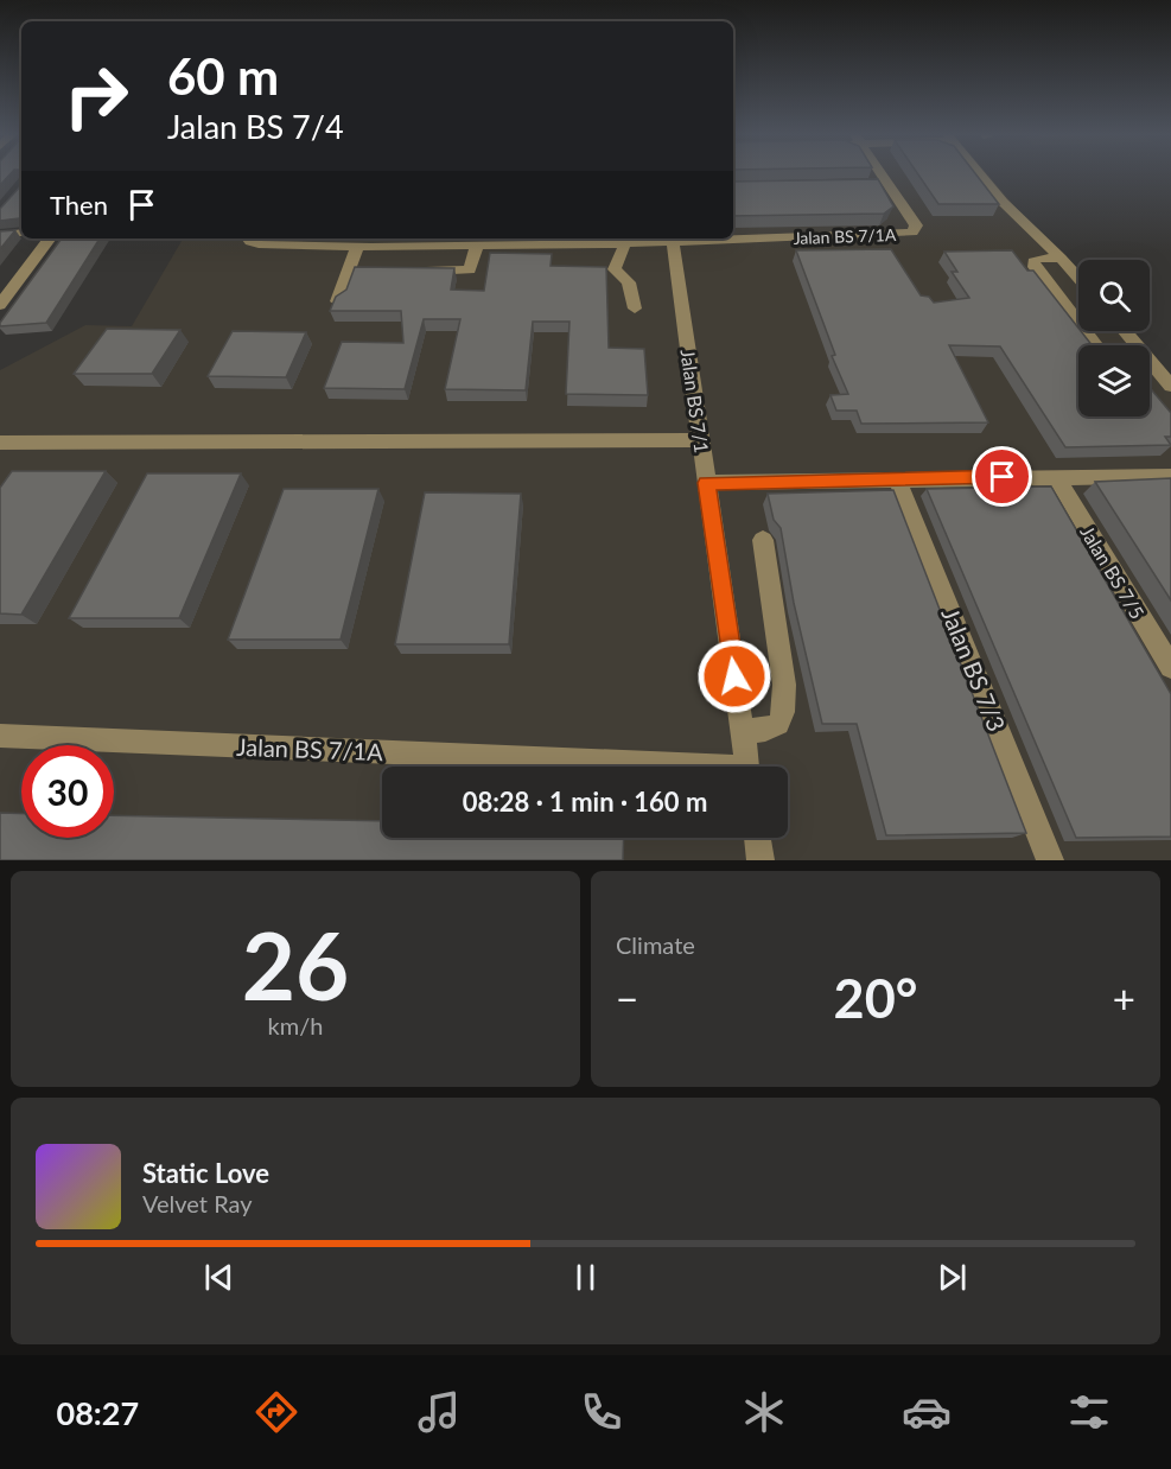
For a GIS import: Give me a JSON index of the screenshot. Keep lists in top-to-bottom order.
{
  "streets": {
    "street": [
      "Jalan BS 7/1A",
      "Jalan BS 7/1",
      "Jalan BS 7/5",
      "Jalan BS 7/3"
    ]
  },
  "page": {
    "turn": ["60 m", "Jalan BS 7/4"],
    "then": "Then",
    "limit": "30",
    "trip": "08:28 · 1 min · 160 m",
    "tile": [
      ["26", "km/h"],
      "Climate"
    ],
    "heat": ["−", "20°", "+"],
    "song": ["Static Love", "Velvet Ray"],
    "tabs": "08:27"
  }
}
